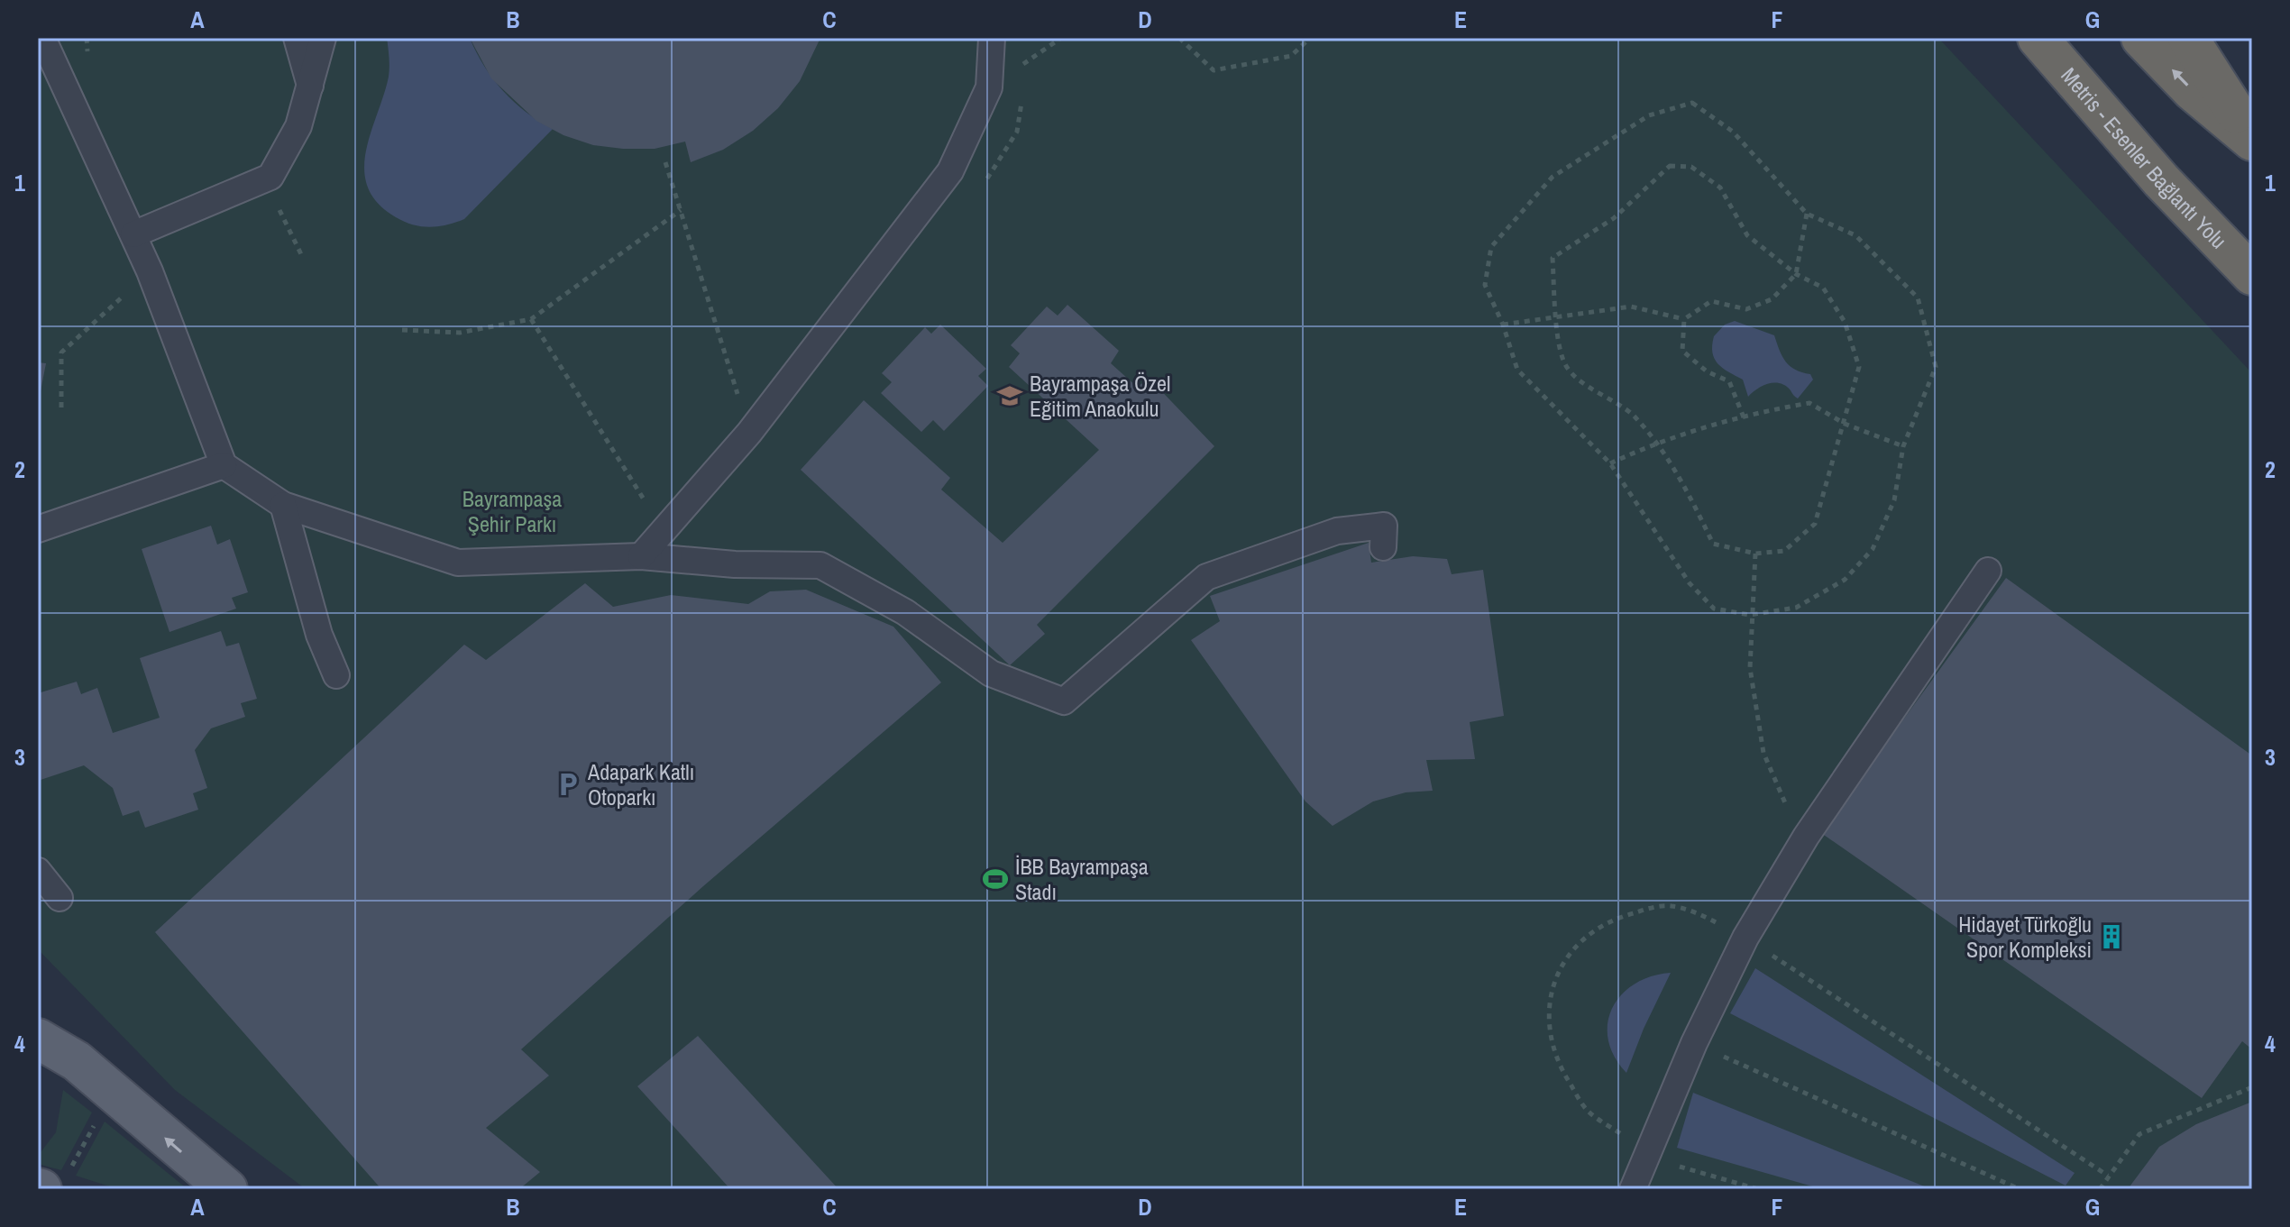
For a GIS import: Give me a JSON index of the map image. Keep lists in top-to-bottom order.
{
  "streets": {
    "highway": ["Metris - Esenler Bağlantı Yolu"]
  },
  "parks": ["Bayrampaşa Şehir Parkı"],
  "places": {
    "school or university": ["Bayrampaşa Özel Eğitim Anaokulu"],
    "parking": ["Adapark Katlı Otoparkı"],
    "sports": ["İBB Bayrampaşa Stadı"],
    "building": ["Hidayet Türkoğlu Spor Kompleksi"]
  },
  "grid": {
    "columns": [
      "A",
      "B",
      "C",
      "D",
      "E",
      "F",
      "G"
    ],
    "rows": [
      "1",
      "2",
      "3",
      "4"
    ]
  }
}
